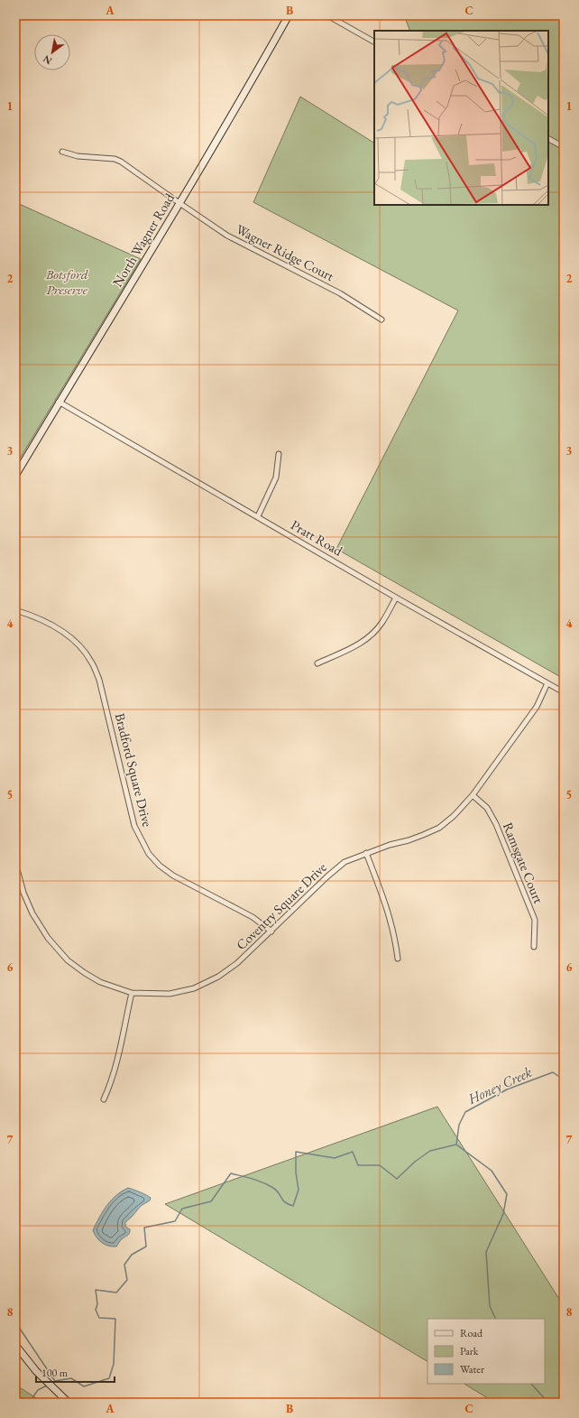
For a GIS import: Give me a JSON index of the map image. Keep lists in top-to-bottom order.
{
  "streets": {
    "main road": ["North Wagner Road"],
    "street": [
      "Wagner Ridge Court",
      "Pratt Road",
      "Bradford Square Drive",
      "Ramsgate Court",
      "Coventry Square Drive"
    ]
  },
  "crossings": [
    ["North Wagner Road", "Wagner Ridge Court"],
    ["North Wagner Road", "Pratt Road"],
    ["Pratt Road", "Coventry Square Drive"],
    ["Bradford Square Drive", "Coventry Square Drive"],
    ["Ramsgate Court", "Coventry Square Drive"]
  ],
  "water": ["Honey Creek"],
  "parks": ["Botsford Preserve"],
  "legend": ["Road", "Park", "Water"],
  "scale_bar": "100 m",
  "north": "bottom left",
  "grid": {
    "columns": ["A", "B", "C"],
    "rows": [
      "1",
      "2",
      "3",
      "4",
      "5",
      "6",
      "7",
      "8"
    ]
  }
}
